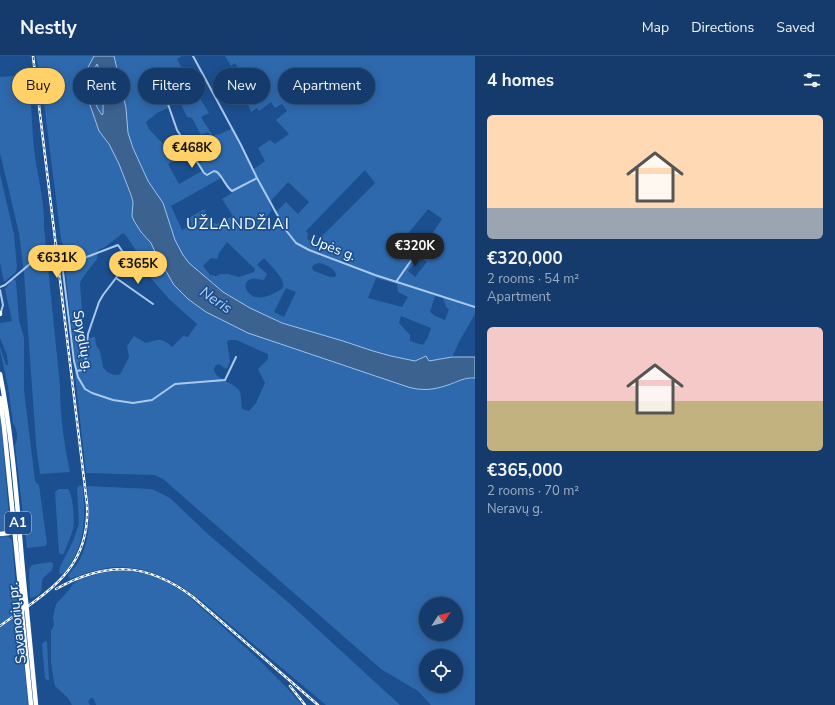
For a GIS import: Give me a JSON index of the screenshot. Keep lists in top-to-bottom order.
{
  "streets": {
    "highway": ["A1", "Savanorių pr."],
    "street": ["Upės g.", "Spyglių g."]
  },
  "districts": ["UŽLANDŽIAI"],
  "water": ["Neris"],
  "north": "top right",
  "page": {
    "header": "Nestly",
    "nav": ["Map", "Directions", "Saved"],
    "heading": "4 homes",
    "chip": [
      "Buy",
      "Rent",
      "Filters",
      "New",
      "Apartment"
    ],
    "list": [
      {
        "name": "€320,000",
        "note": "2 rooms · 54 m² · Apartment"
      },
      {
        "name": "€365,000",
        "note": "2 rooms · 70 m² · Neravų g."
      }
    ],
    "price": [
      "€468K",
      "€320K",
      "€631K",
      "€365K"
    ]
  }
}
